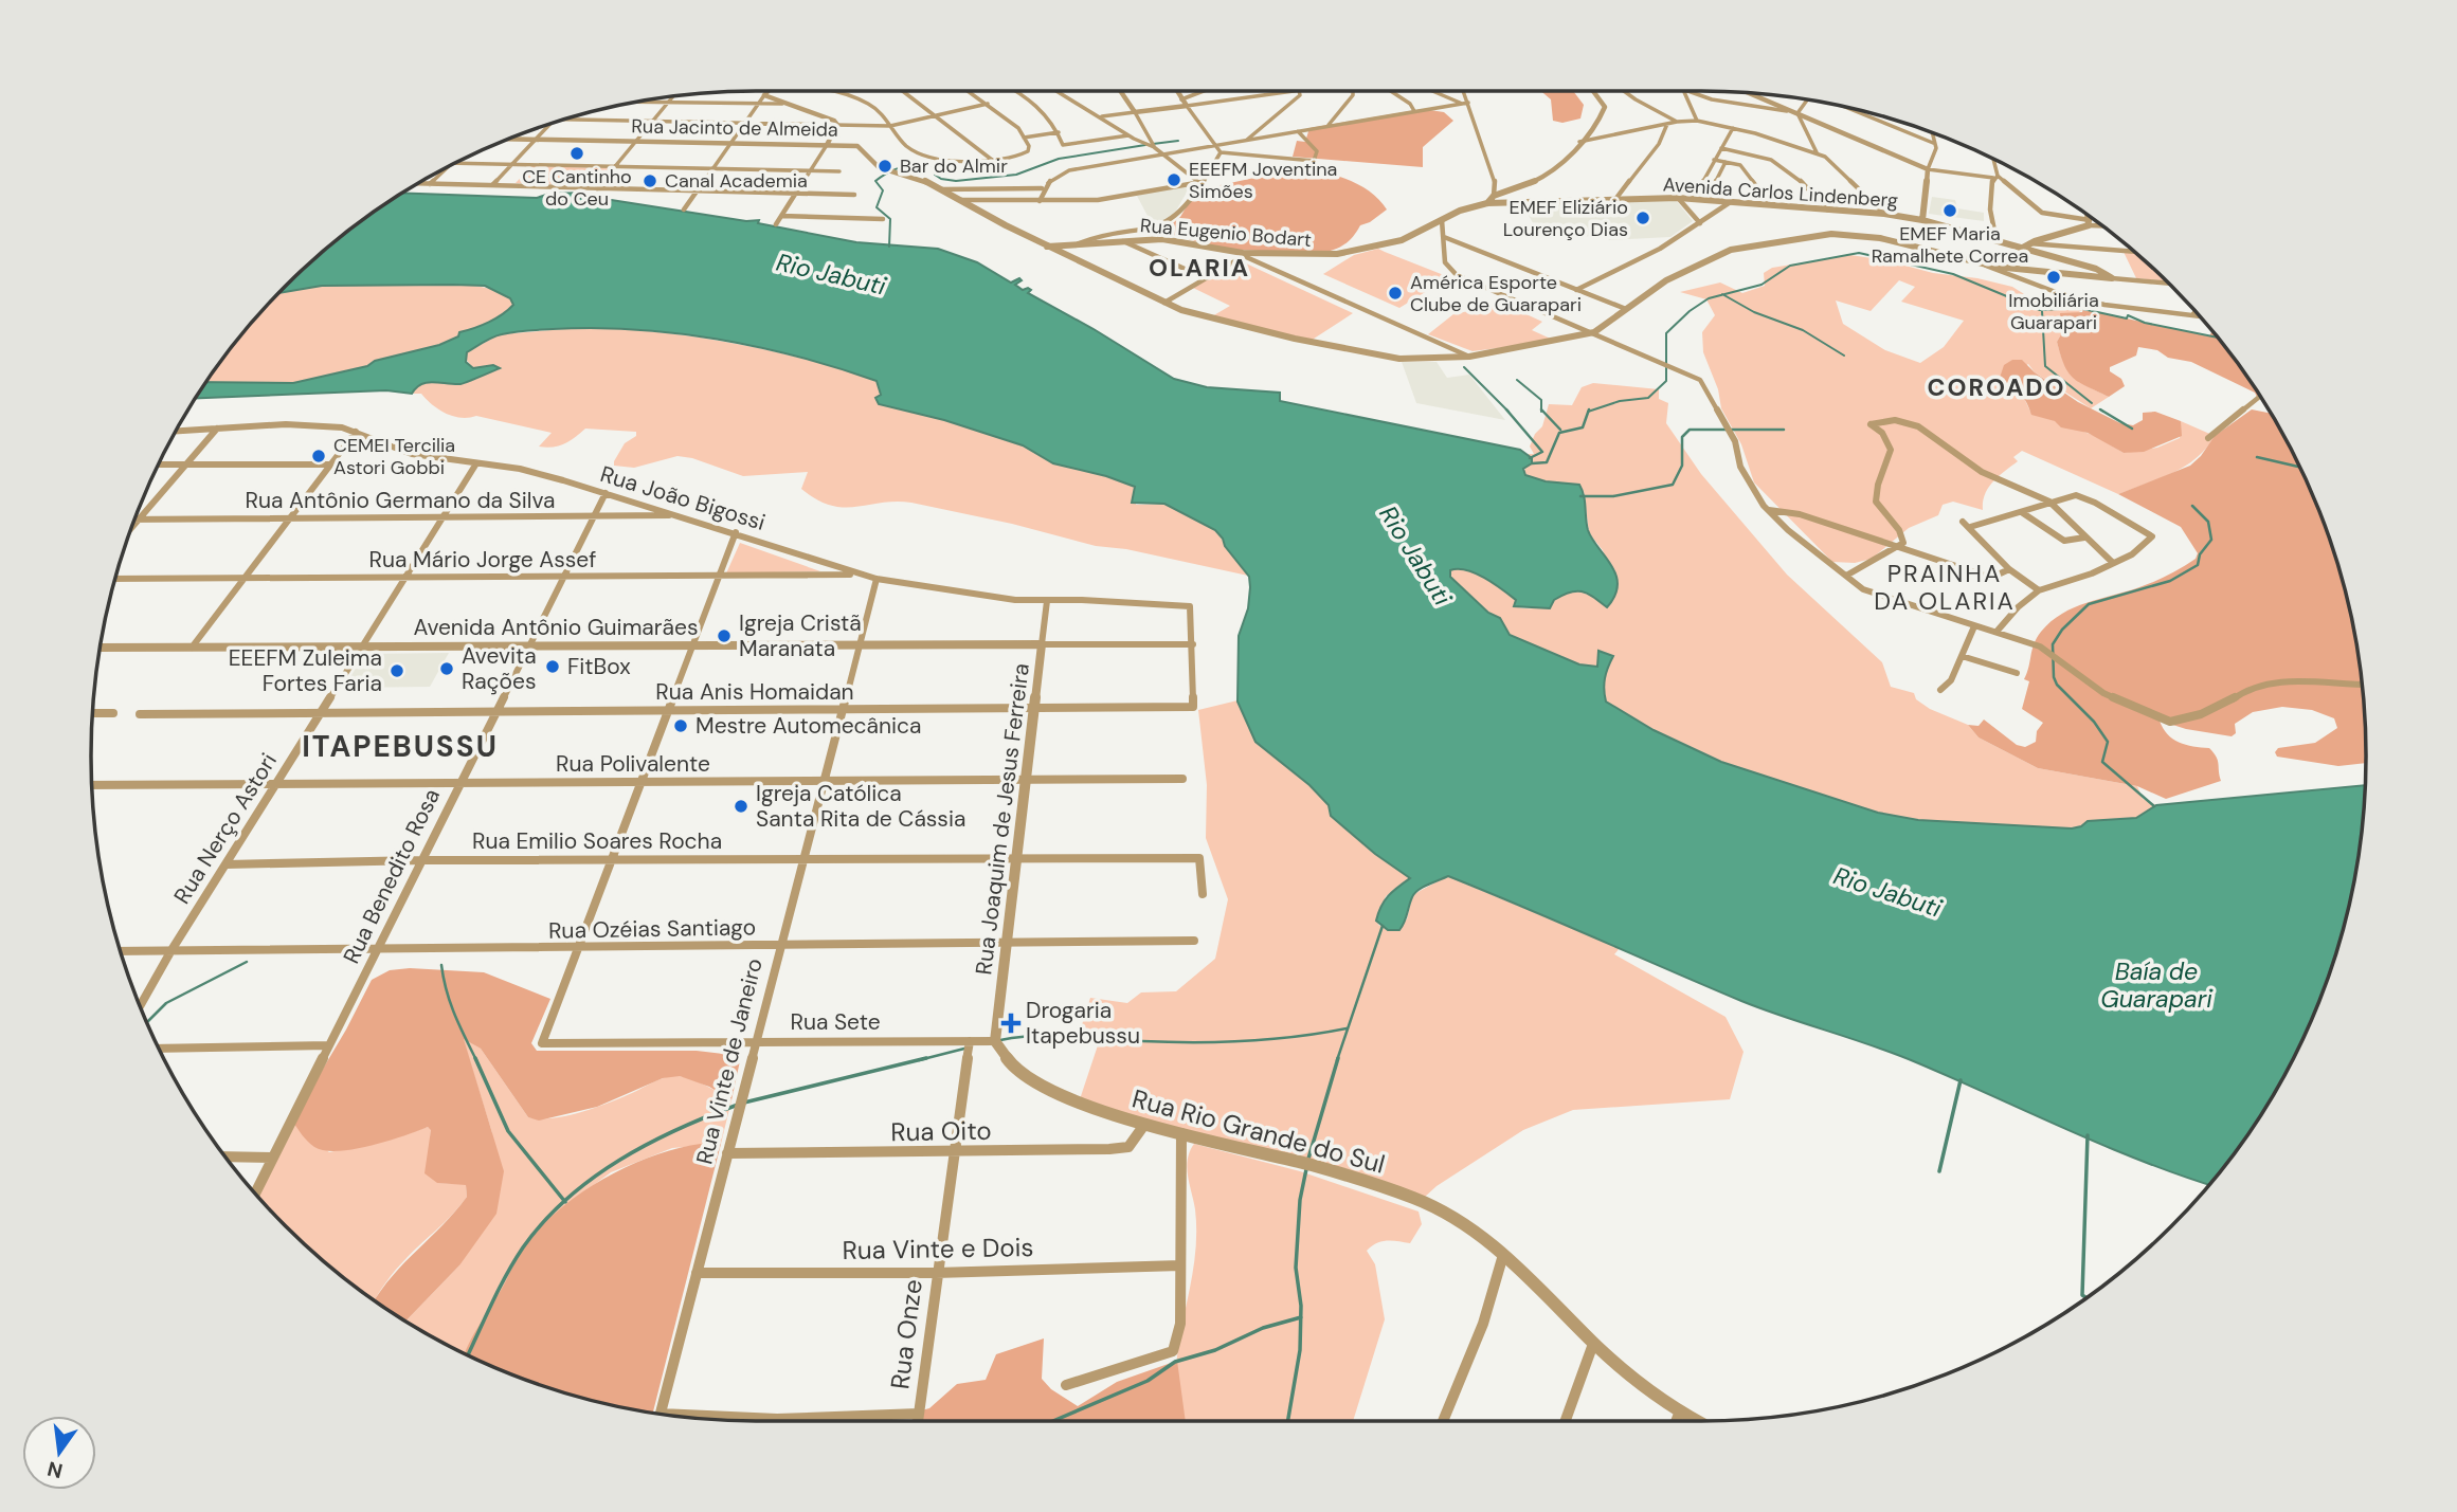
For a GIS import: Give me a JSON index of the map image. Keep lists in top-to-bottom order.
{
  "streets": {
    "street": [
      "Rua Jacinto de Almeida",
      "Avenida Carlos Lindenberg",
      "Rua Eugenio Bodart",
      "Rua João Bigossi",
      "Rua Antônio Germano da Silva",
      "Rua Mário Jorge Assef",
      "Avenida Antônio Guimarães",
      "Rua Anis Homaidan",
      "Rua Polivalente",
      "Rua Joaquim de Jesus Ferreira",
      "Rua Nerço Astori",
      "Rua Emilio Soares Rocha",
      "Rua Benedito Rosa",
      "Rua Ozéias Santiago",
      "Rua Sete",
      "Rua Vinte de Janeiro",
      "Rua Oito",
      "Rua Rio Grande do Sul",
      "Rua Vinte e Dois",
      "Rua Onze"
    ]
  },
  "crossings": [
    ["Rua Jacinto de Almeida", "Rua Eugenio Bodart"],
    ["Avenida Carlos Lindenberg", "Rua Eugenio Bodart"],
    ["Rua João Bigossi", "Rua Antônio Germano da Silva"],
    ["Rua João Bigossi", "Rua Mário Jorge Assef"],
    ["Rua João Bigossi", "Avenida Antônio Guimarães"],
    ["Rua João Bigossi", "Rua Anis Homaidan"],
    ["Rua João Bigossi", "Rua Joaquim de Jesus Ferreira"],
    ["Rua João Bigossi", "Rua Nerço Astori"],
    ["Rua João Bigossi", "Rua Benedito Rosa"],
    ["Rua João Bigossi", "Rua Vinte de Janeiro"],
    ["Rua Antônio Germano da Silva", "Rua Nerço Astori"],
    ["Rua Antônio Germano da Silva", "Rua Benedito Rosa"],
    ["Rua Mário Jorge Assef", "Rua Nerço Astori"],
    ["Rua Mário Jorge Assef", "Rua Benedito Rosa"],
    ["Avenida Antônio Guimarães", "Rua Anis Homaidan"],
    ["Avenida Antônio Guimarães", "Rua Joaquim de Jesus Ferreira"],
    ["Avenida Antônio Guimarães", "Rua Nerço Astori"],
    ["Avenida Antônio Guimarães", "Rua Benedito Rosa"],
    ["Avenida Antônio Guimarães", "Rua Vinte de Janeiro"],
    ["Rua Anis Homaidan", "Rua Joaquim de Jesus Ferreira"],
    ["Rua Anis Homaidan", "Rua Nerço Astori"],
    ["Rua Anis Homaidan", "Rua Benedito Rosa"],
    ["Rua Anis Homaidan", "Rua Vinte de Janeiro"],
    ["Rua Polivalente", "Rua Joaquim de Jesus Ferreira"],
    ["Rua Polivalente", "Rua Nerço Astori"],
    ["Rua Polivalente", "Rua Benedito Rosa"],
    ["Rua Polivalente", "Rua Vinte de Janeiro"],
    ["Rua Joaquim de Jesus Ferreira", "Rua Emilio Soares Rocha"],
    ["Rua Joaquim de Jesus Ferreira", "Rua Ozéias Santiago"],
    ["Rua Joaquim de Jesus Ferreira", "Rua Sete"],
    ["Rua Joaquim de Jesus Ferreira", "Rua Rio Grande do Sul"],
    ["Rua Nerço Astori", "Rua Emilio Soares Rocha"],
    ["Rua Nerço Astori", "Rua Ozéias Santiago"],
    ["Rua Emilio Soares Rocha", "Rua Benedito Rosa"],
    ["Rua Emilio Soares Rocha", "Rua Vinte de Janeiro"],
    ["Rua Benedito Rosa", "Rua Ozéias Santiago"],
    ["Rua Ozéias Santiago", "Rua Sete"],
    ["Rua Ozéias Santiago", "Rua Vinte de Janeiro"],
    ["Rua Sete", "Rua Vinte de Janeiro"],
    ["Rua Sete", "Rua Rio Grande do Sul"],
    ["Rua Sete", "Rua Onze"],
    ["Rua Vinte de Janeiro", "Rua Oito"],
    ["Rua Vinte de Janeiro", "Rua Vinte e Dois"],
    ["Rua Oito", "Rua Rio Grande do Sul"],
    ["Rua Oito", "Rua Onze"],
    ["Rua Vinte e Dois", "Rua Onze"]
  ],
  "districts": [
    "OLARIA",
    "COROADO",
    "PRAINHA DA OLARIA",
    "ITAPEBUSSU"
  ],
  "water": ["Rio Jabuti", "Baía de Guarapari"],
  "places": {
    "other": [
      "CE Cantinho do Ceu",
      "Bar do Almir",
      "EEEFM Joventina Simões",
      "Canal Academia",
      "EMEF Maria Ramalhete Correa",
      "EMEF Eliziário Lourenço Dias",
      "Imobiliária Guarapari",
      "América Esporte Clube de Guarapari",
      "CEMEI Tercilia Astori Gobbi",
      "Igreja Cristã Maranata",
      "FitBox",
      "Avevita Rações",
      "EEEFM Zuleima Fortes Faria",
      "Mestre Automecânica",
      "Igreja Católica Santa Rita de Cássia"
    ],
    "health": ["Drogaria Itapebussu"]
  },
  "north": "bottom"
}
